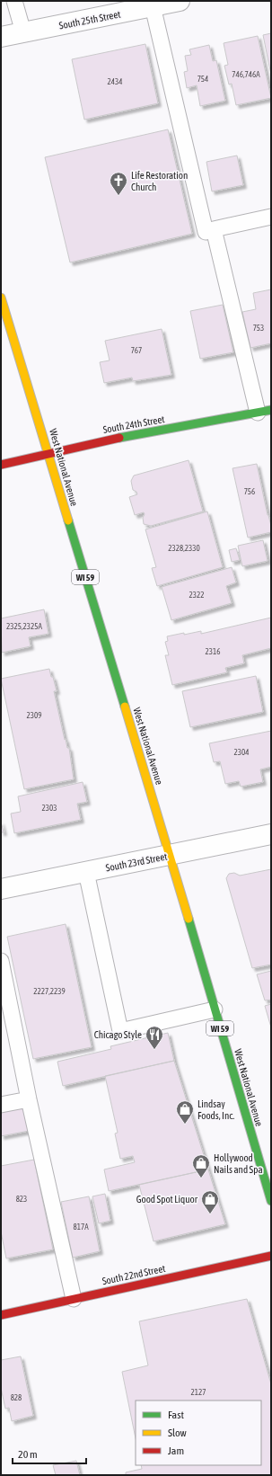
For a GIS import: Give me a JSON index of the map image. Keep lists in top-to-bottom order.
{
  "streets": {
    "main road": [
      "South 24th Street",
      "West National Avenue",
      "WI 59",
      "South 22nd Street"
    ],
    "street": ["South 25th Street", "South 23rd Street"]
  },
  "crossings": [
    ["South 24th Street", "West National Avenue"],
    ["West National Avenue", "South 23rd Street"]
  ],
  "places": {
    "church": ["Life Restoration Church"],
    "restaurant": ["Chicago Style"],
    "shop": ["Lindsay Foods, Inc.", "Hollywood Nails and Spa", "Good Spot Liquor"]
  },
  "house_numbers": [
    "746,746A",
    "754",
    "2434",
    "753",
    "767",
    "756",
    "2328,2330",
    "2322",
    "2325,2325A",
    "2316",
    "2309",
    "2304",
    "2303",
    "2227,2239",
    "823",
    "817A",
    "2127",
    "828"
  ],
  "legend": ["Fast", "Slow", "Jam"],
  "scale_bar": "20 m"
}
